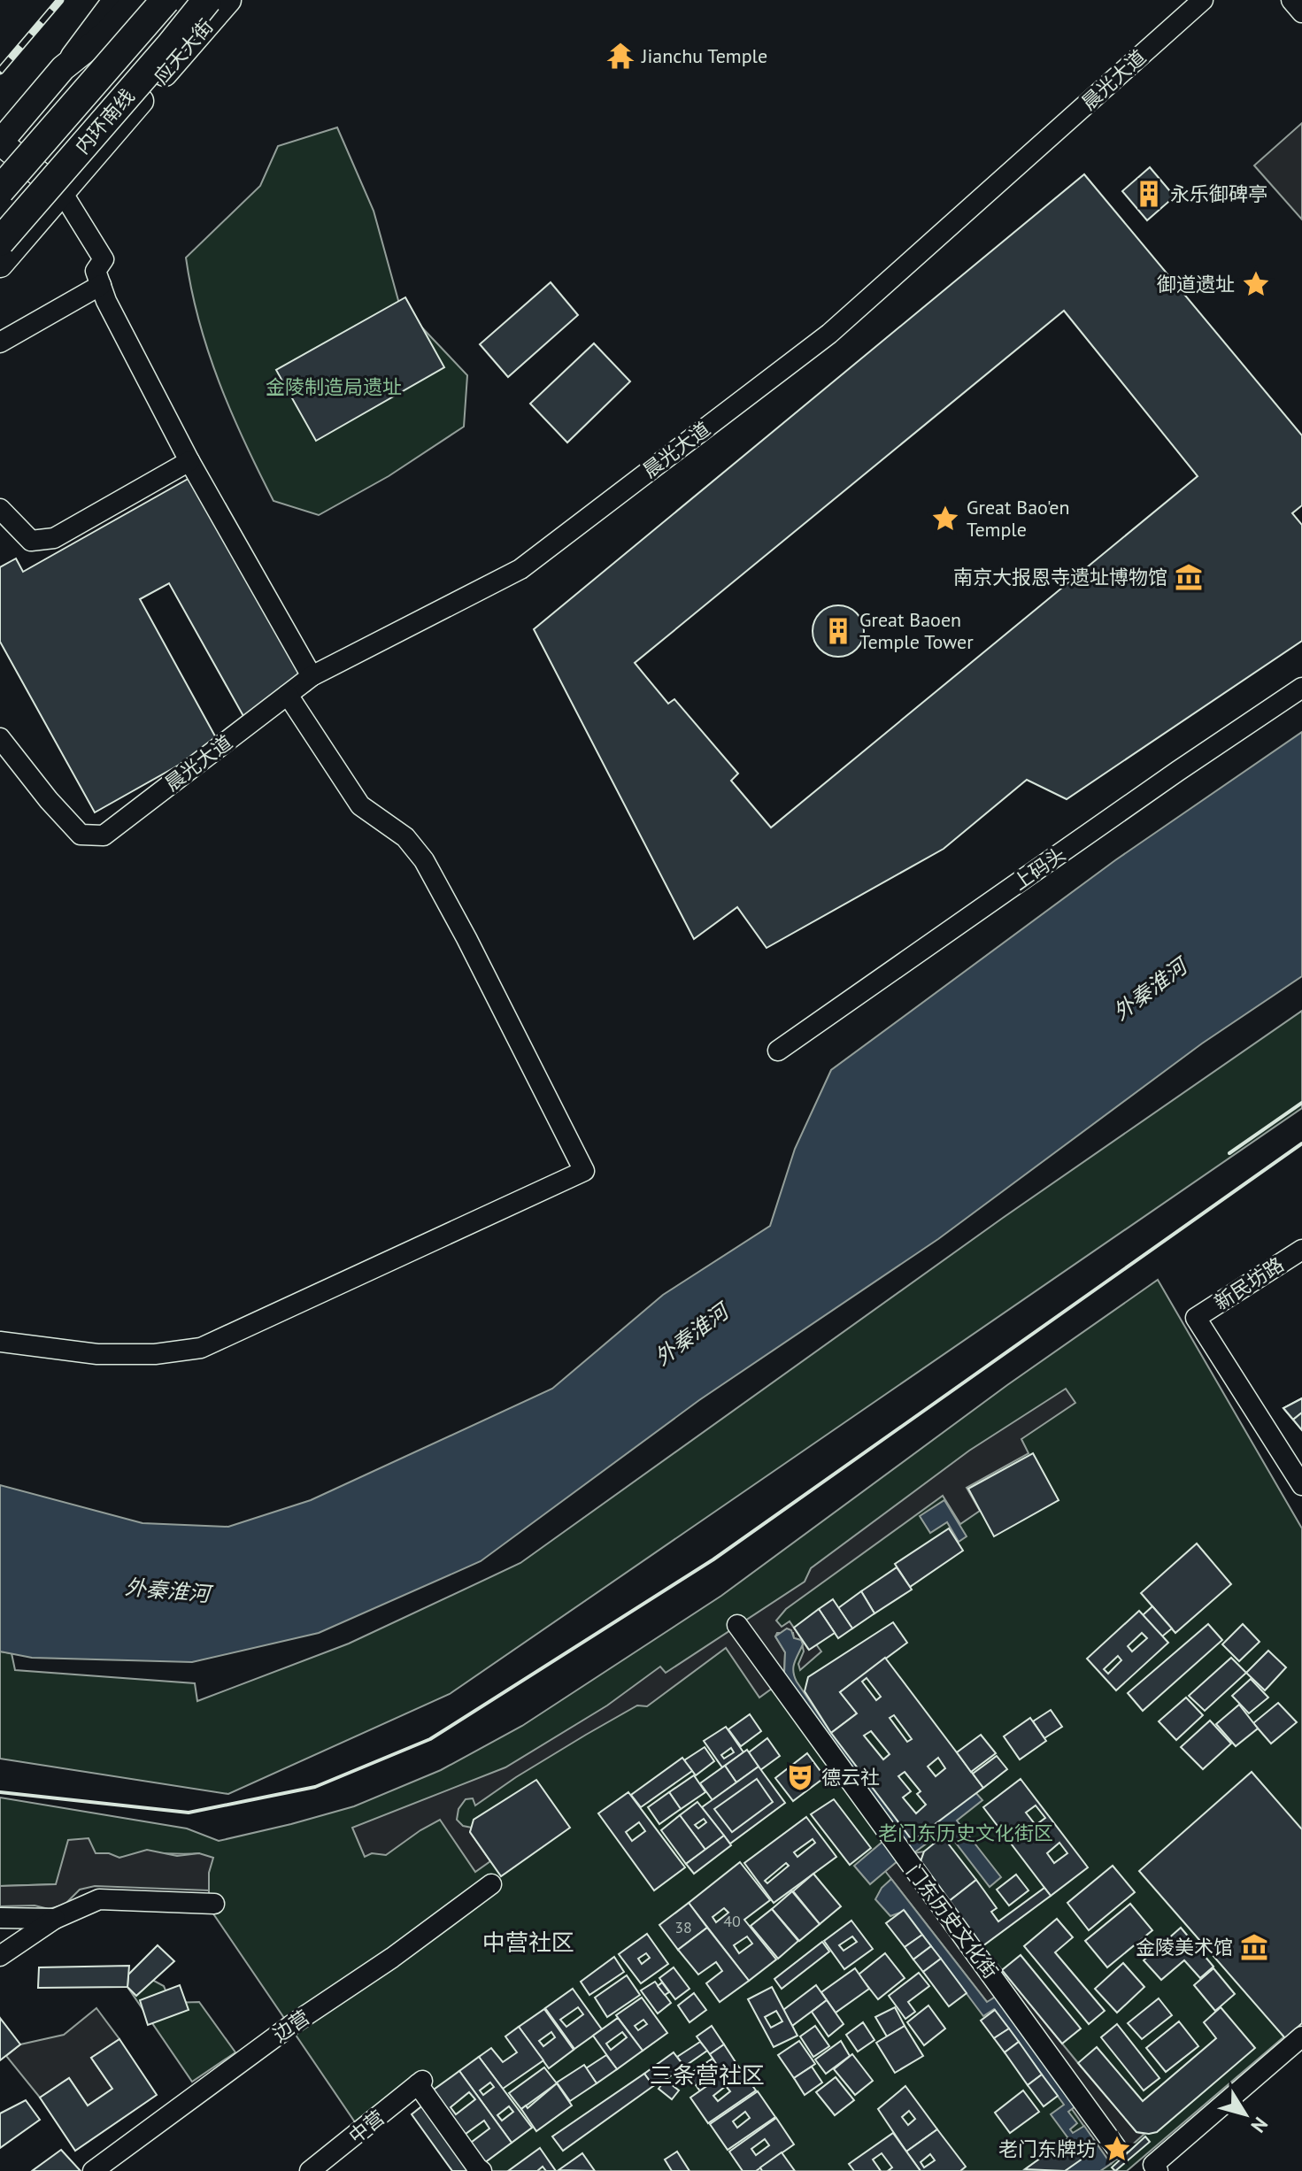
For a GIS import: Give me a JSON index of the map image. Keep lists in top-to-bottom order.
{
  "streets": {
    "highway": ["内环南线"],
    "main road": ["应天大街"],
    "street": [
      "晨光大道",
      "上码头",
      "新民坊路",
      "门东历史文化街",
      "边营",
      "中营"
    ]
  },
  "districts": ["中营社区", "三条营社区"],
  "water": ["外秦淮河"],
  "parks": ["金陵制造局遗址", "老门东历史文化街区"],
  "places": {
    "temple": ["Jianchu Temple"],
    "building": ["永乐御碑亭", "Great Baoen Temple Tower"],
    "place": ["御道遗址", "Great Bao'en Temple", "老门东牌坊"],
    "museum": ["南京大报恩寺遗址博物馆", "金陵美术馆"],
    "theatre": ["德云社"]
  },
  "house_numbers": ["40", "38"],
  "north": "bottom right"
}
